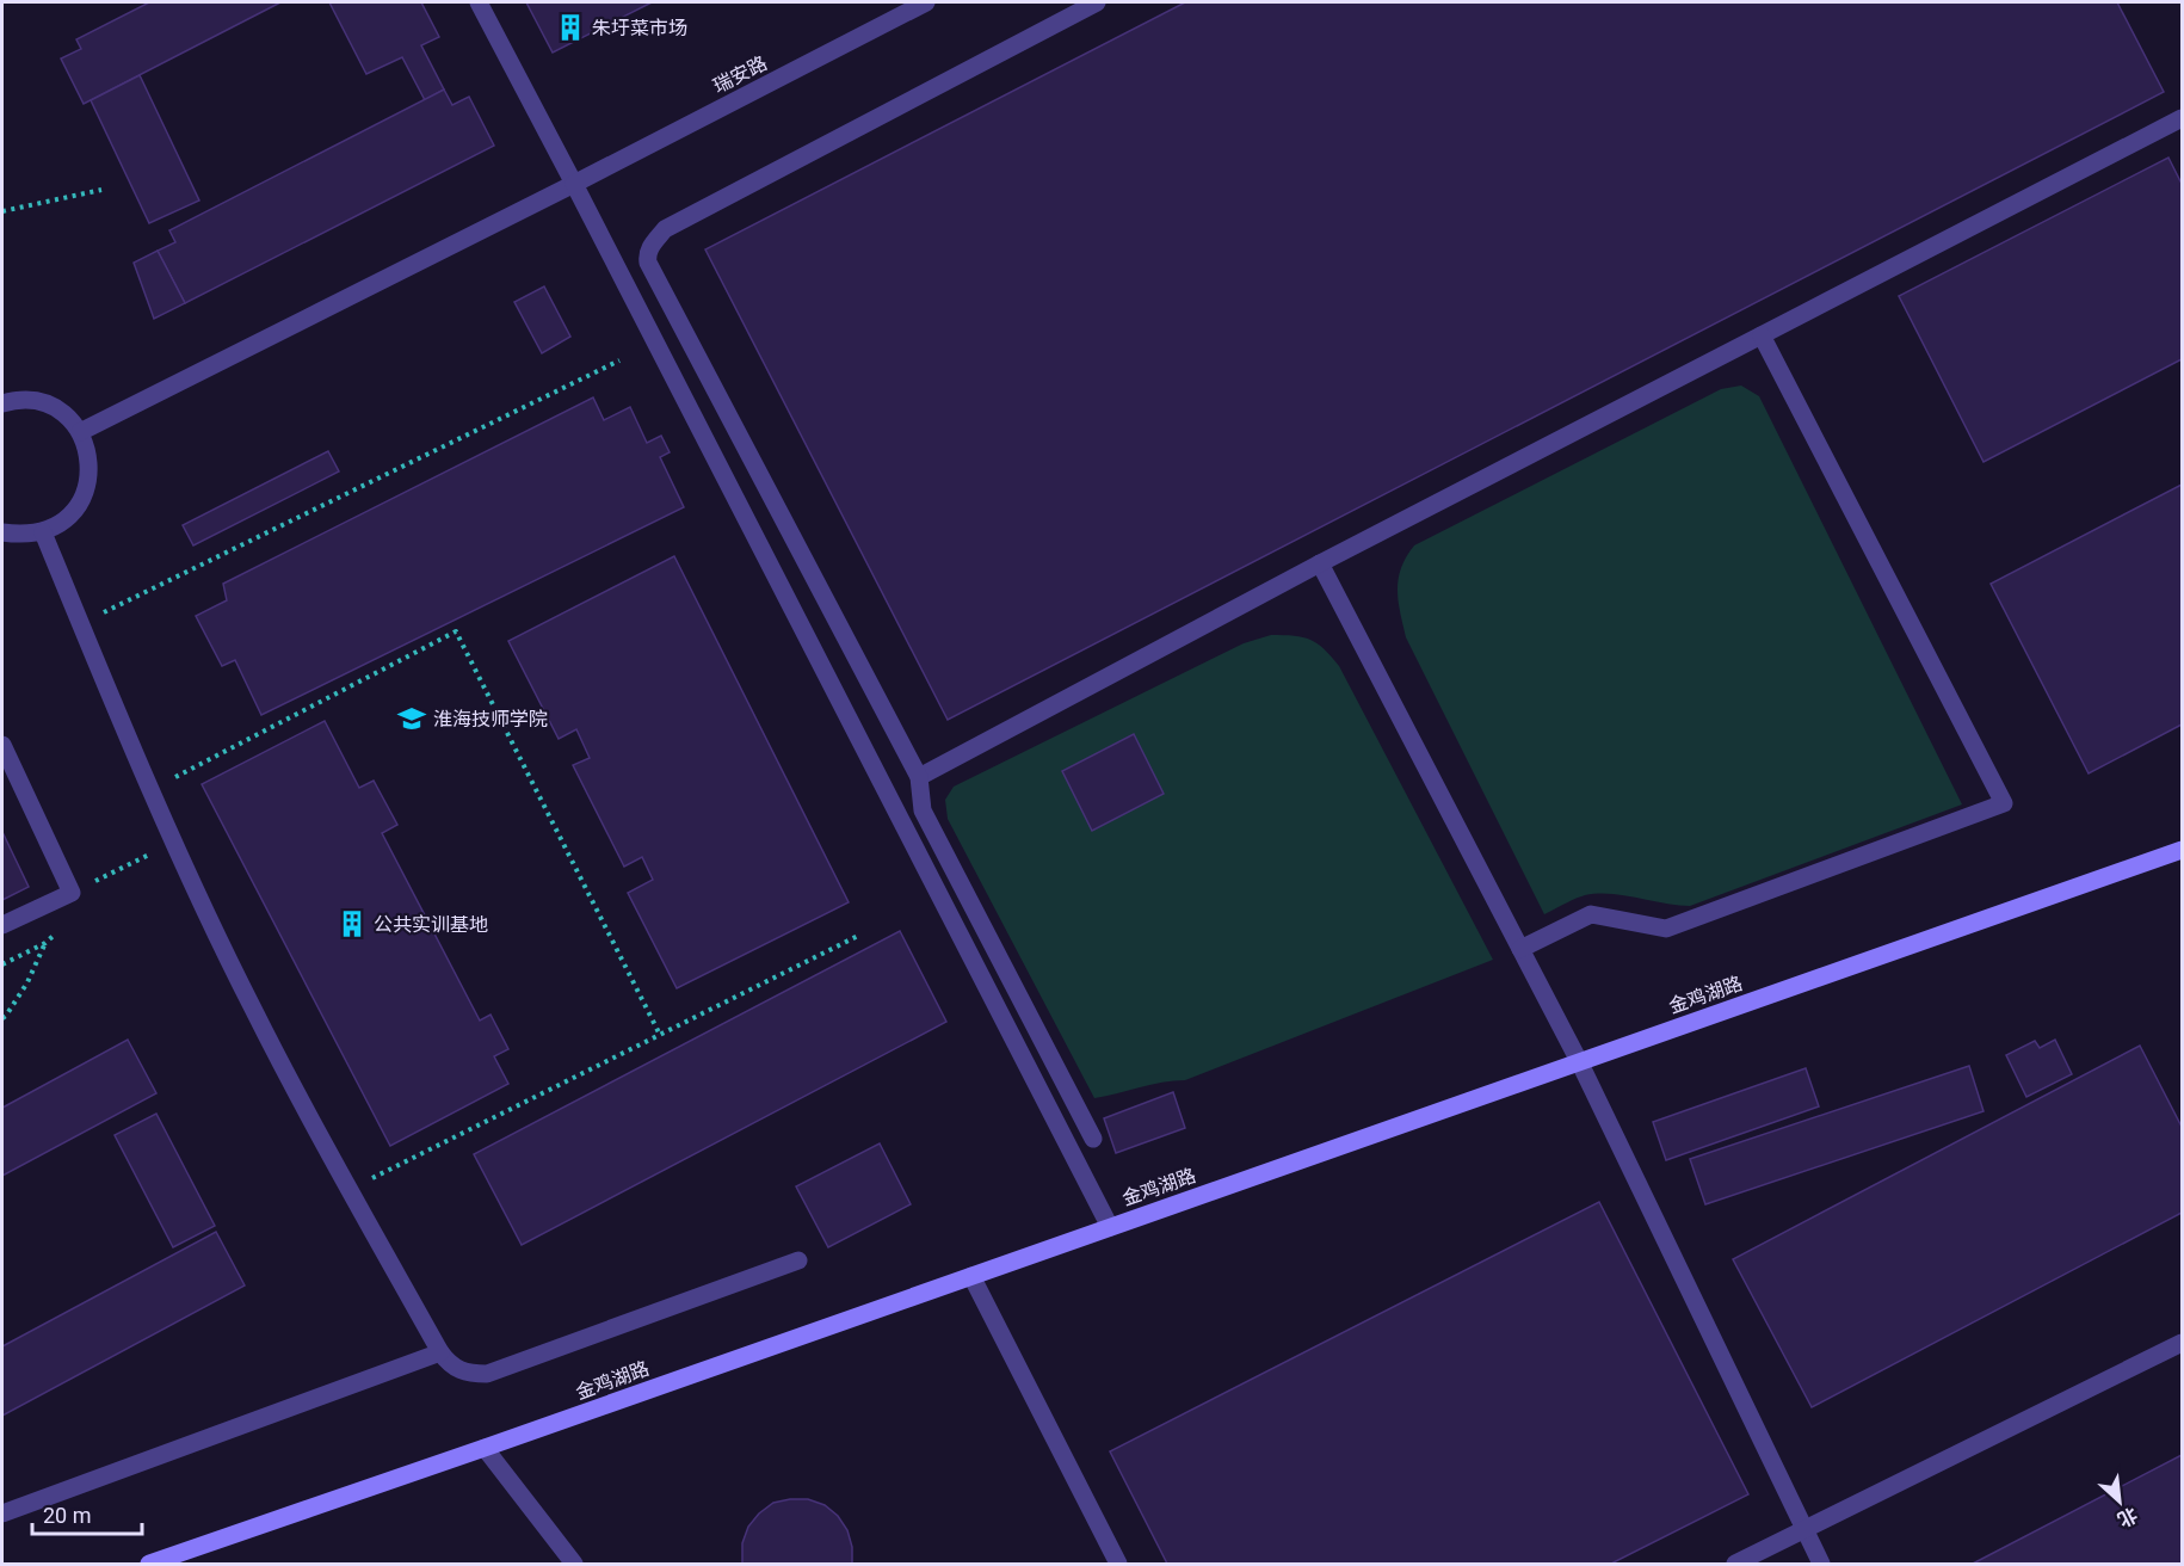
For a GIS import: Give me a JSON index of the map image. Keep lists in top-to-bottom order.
{
  "streets": {
    "street": ["瑞安路", "金鸡湖路"]
  },
  "places": {
    "building": ["朱圩菜市场", "公共实训基地"],
    "school or university": ["淮海技师学院"]
  },
  "scale_bar": "20 m",
  "north": "bottom right"
}
